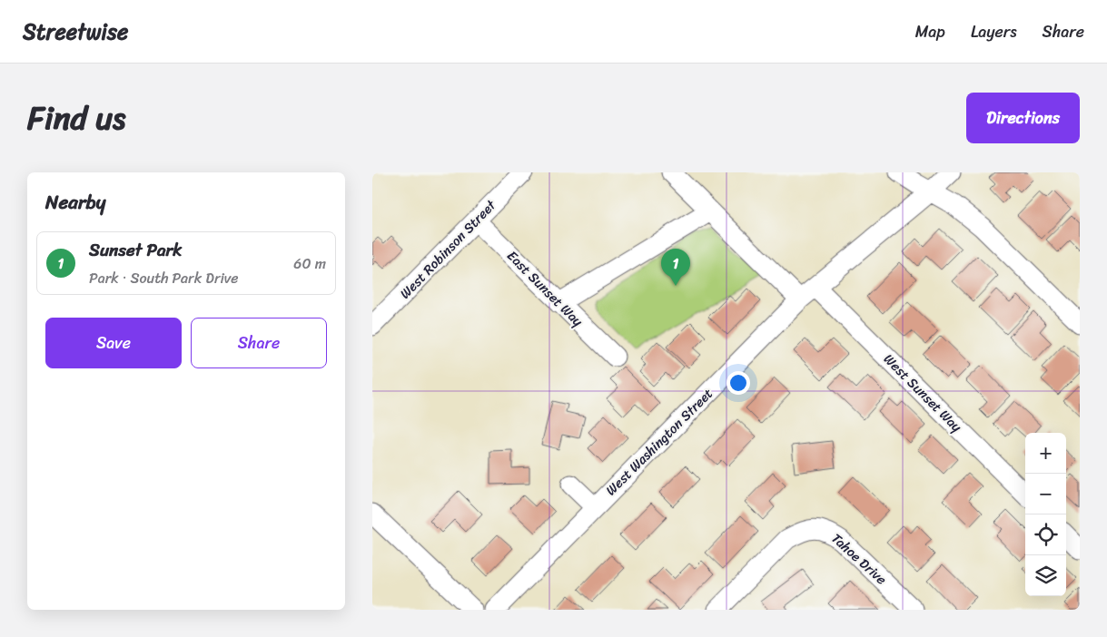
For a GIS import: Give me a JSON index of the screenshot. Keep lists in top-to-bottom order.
{
  "streets": {
    "street": [
      "West Robinson Street",
      "East Sunset Way",
      "West Sunset Way",
      "West Washington Street",
      "Tahoe Drive"
    ]
  },
  "crossings": [
    ["West Robinson Street", "East Sunset Way"],
    ["West Sunset Way", "West Washington Street"]
  ],
  "page": {
    "header": "Streetwise",
    "nav": ["Map", "Layers", "Share"],
    "title": "Find us",
    "buttons": [
      "Directions",
      ["Save", "Share"]
    ],
    "heading": "Nearby",
    "list": [
      {
        "mark": "1",
        "name": "Sunset Park",
        "note": "Park · South Park Drive",
        "value": "60 m"
      }
    ],
    "pins": "1",
    "map_buttons": ["+", "−"]
  }
}
